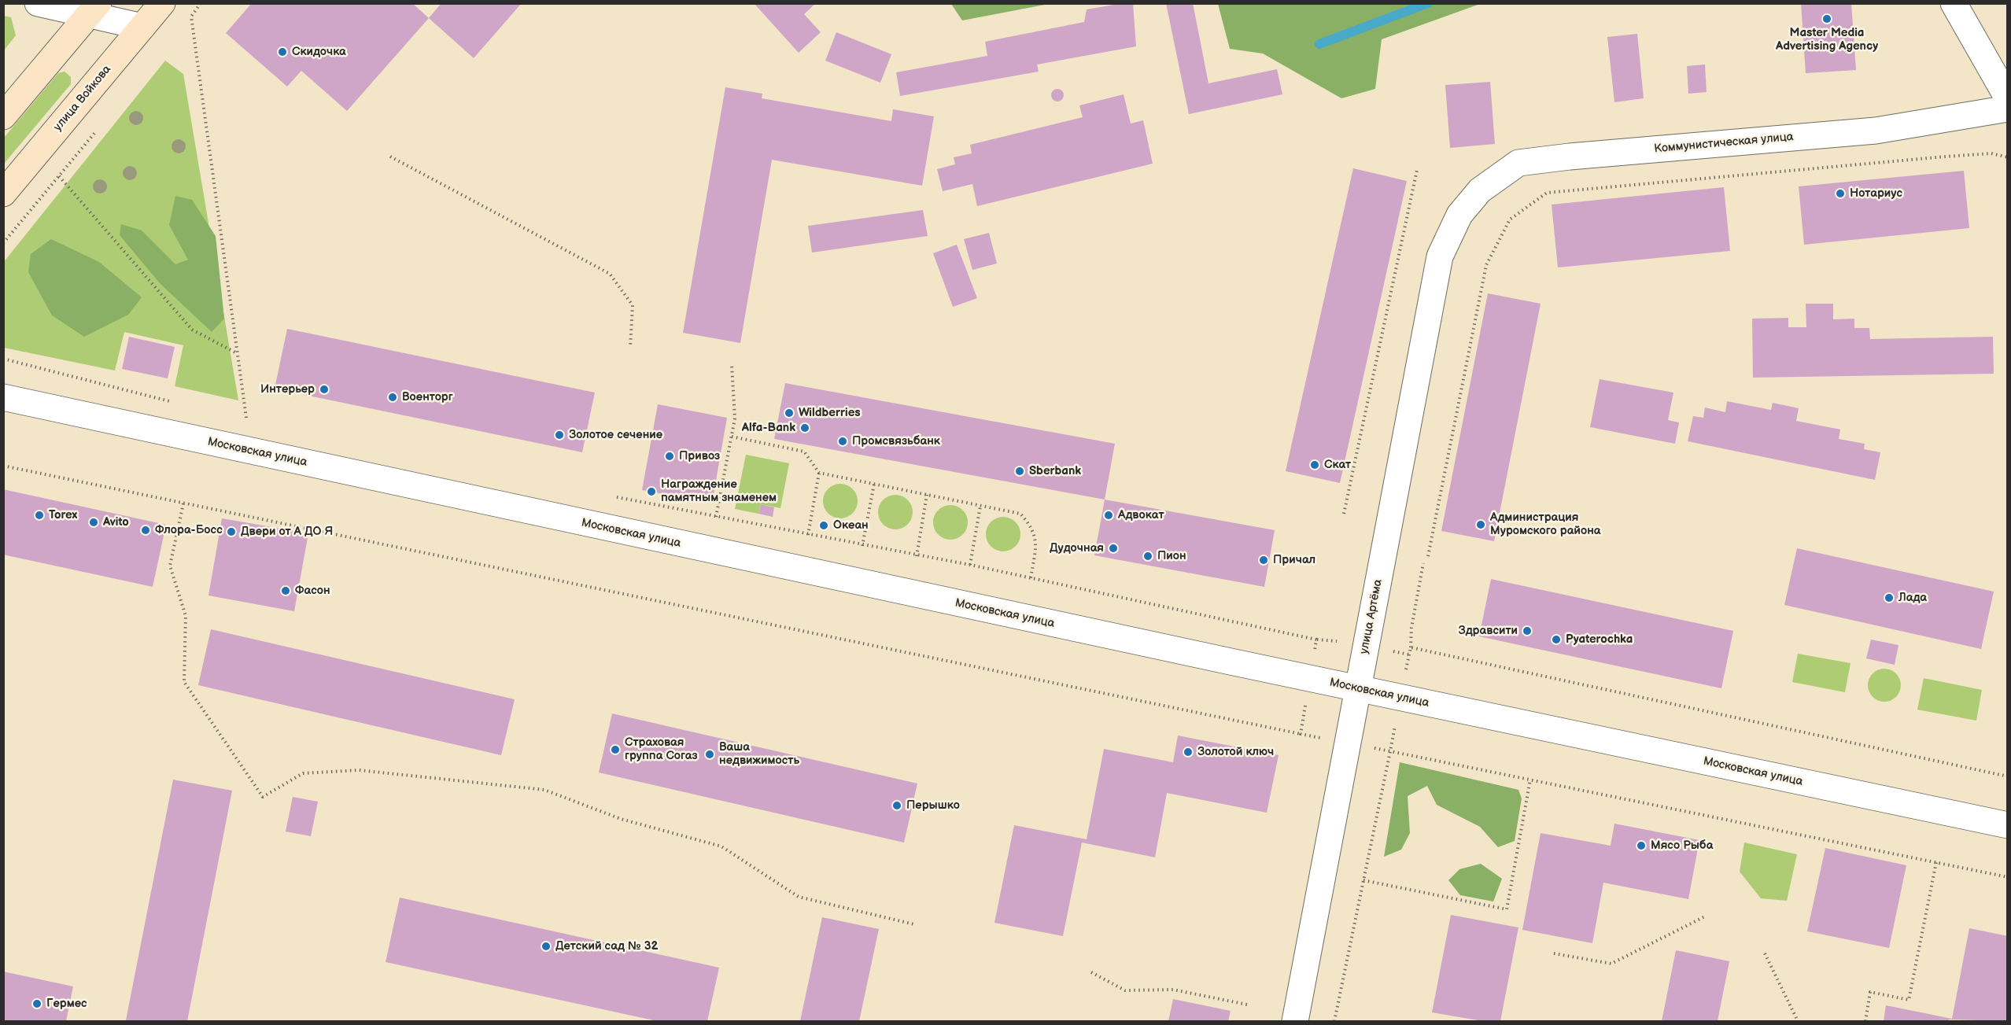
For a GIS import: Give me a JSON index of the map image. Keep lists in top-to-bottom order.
{
  "streets": {
    "main road": ["улица Войкова"],
    "street": ["Коммунистическая улица", "Московская улица", "улица Артёма"]
  },
  "crossings": [
    ["Коммунистическая улица", "улица Артёма"],
    ["Московская улица", "улица Артёма"]
  ],
  "places": [
    "Master Media Advertising Agency",
    "Скидочка",
    "Нотариус",
    "Интерьер",
    "Военторг",
    "Wildberries",
    "Alfa-Bank",
    "Золотое сечение",
    "Промсвязьбанк",
    "Привоз",
    "Скат",
    "Sberbank",
    "Награждение памятным знаменем",
    "Torex",
    "Адвокат",
    "Avito",
    "Администрация Муромского района",
    "Океан",
    "Флора-Босс",
    "Двери от А ДО Я",
    "Дудочная",
    "Пион",
    "Причал",
    "Фасон",
    "Лада",
    "Здравсити",
    "Pyaterochka",
    "Страховая группа Согаз",
    "Золотой ключ",
    "Ваша недвижимость",
    "Перышко",
    "Мясо Рыба",
    "Детский сад № 32",
    "Гермес"
  ]
}
